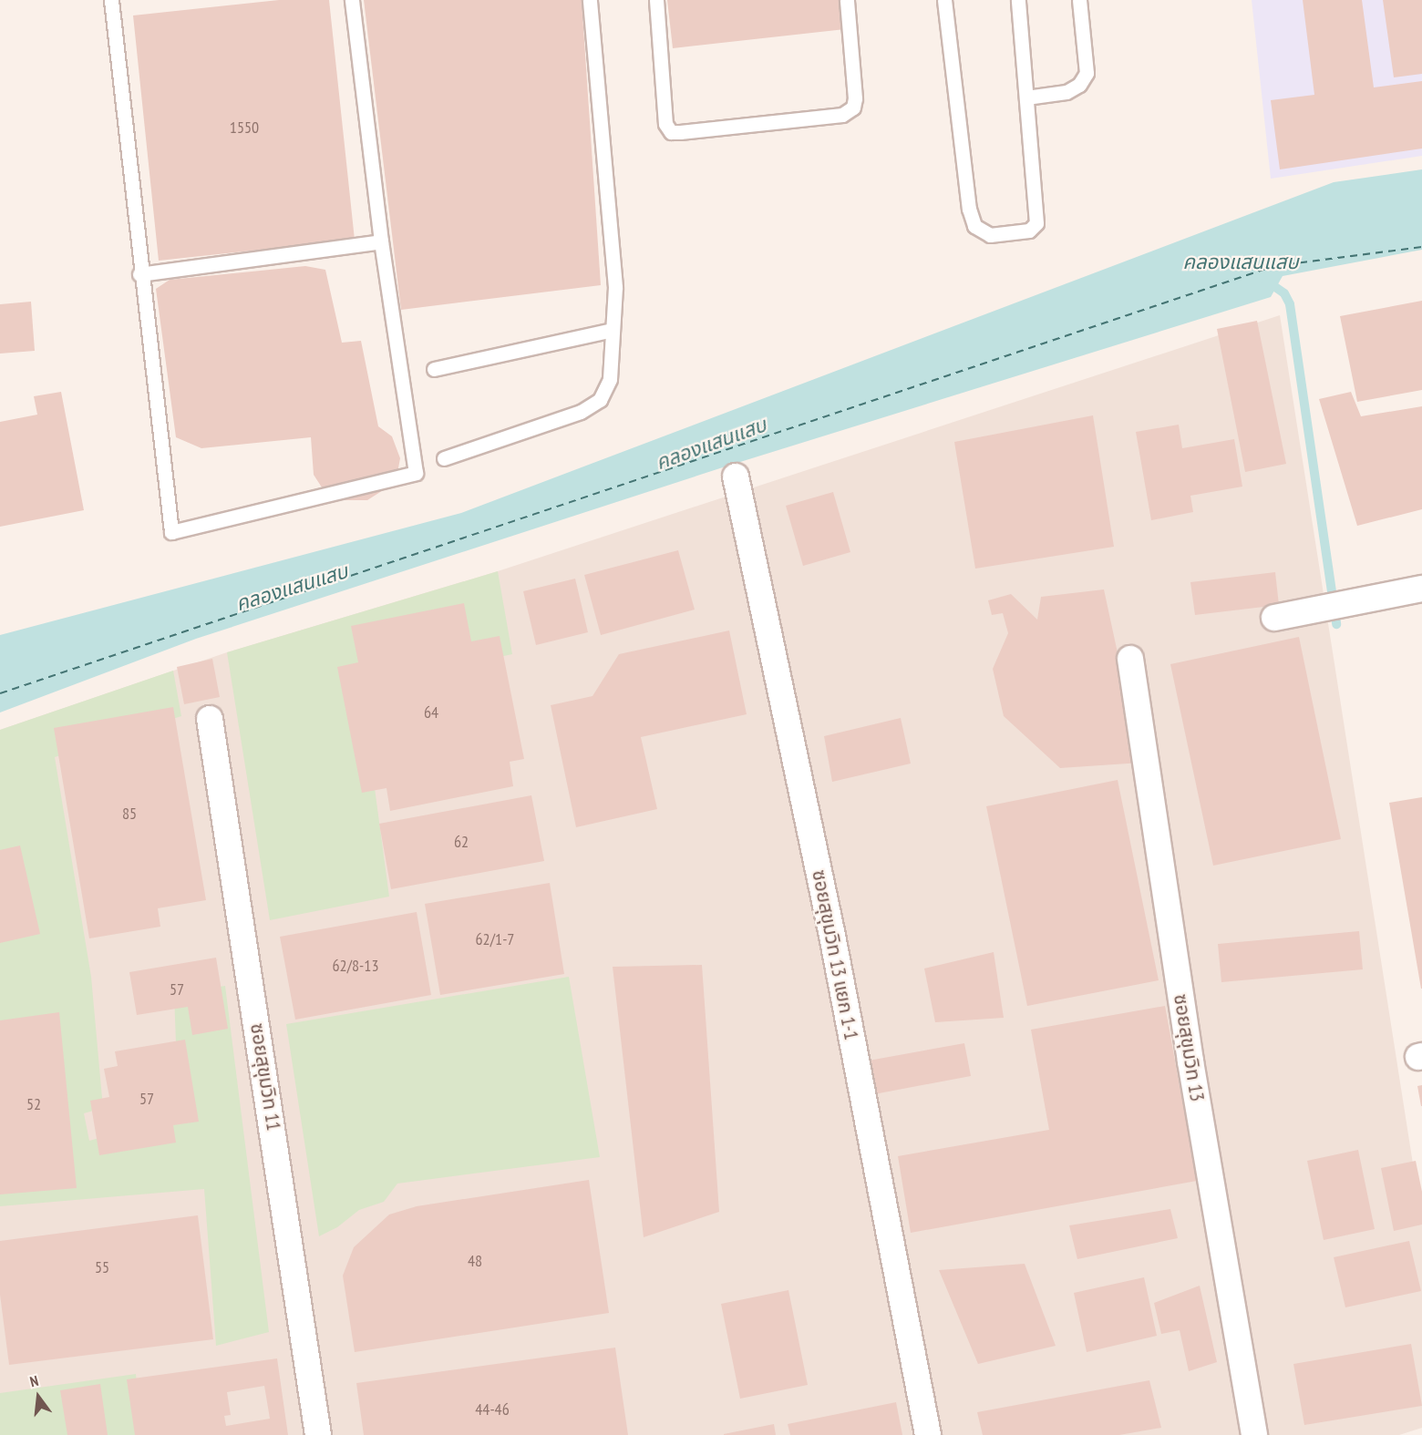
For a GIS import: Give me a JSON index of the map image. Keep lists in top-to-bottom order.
{
  "streets": {
    "street": ["ซอยสุขุมวิท 13 แยก 1-1", "ซอยสุขุมวิท 13", "ซอยสุขุมวิท 11"]
  },
  "water": ["คลองแสนแสบ"],
  "house_numbers": [
    "1550",
    "64",
    "85",
    "62",
    "62/1-7",
    "62/8-13",
    "57",
    "57",
    "52",
    "48",
    "55",
    "44-46"
  ],
  "north": "top"
}
